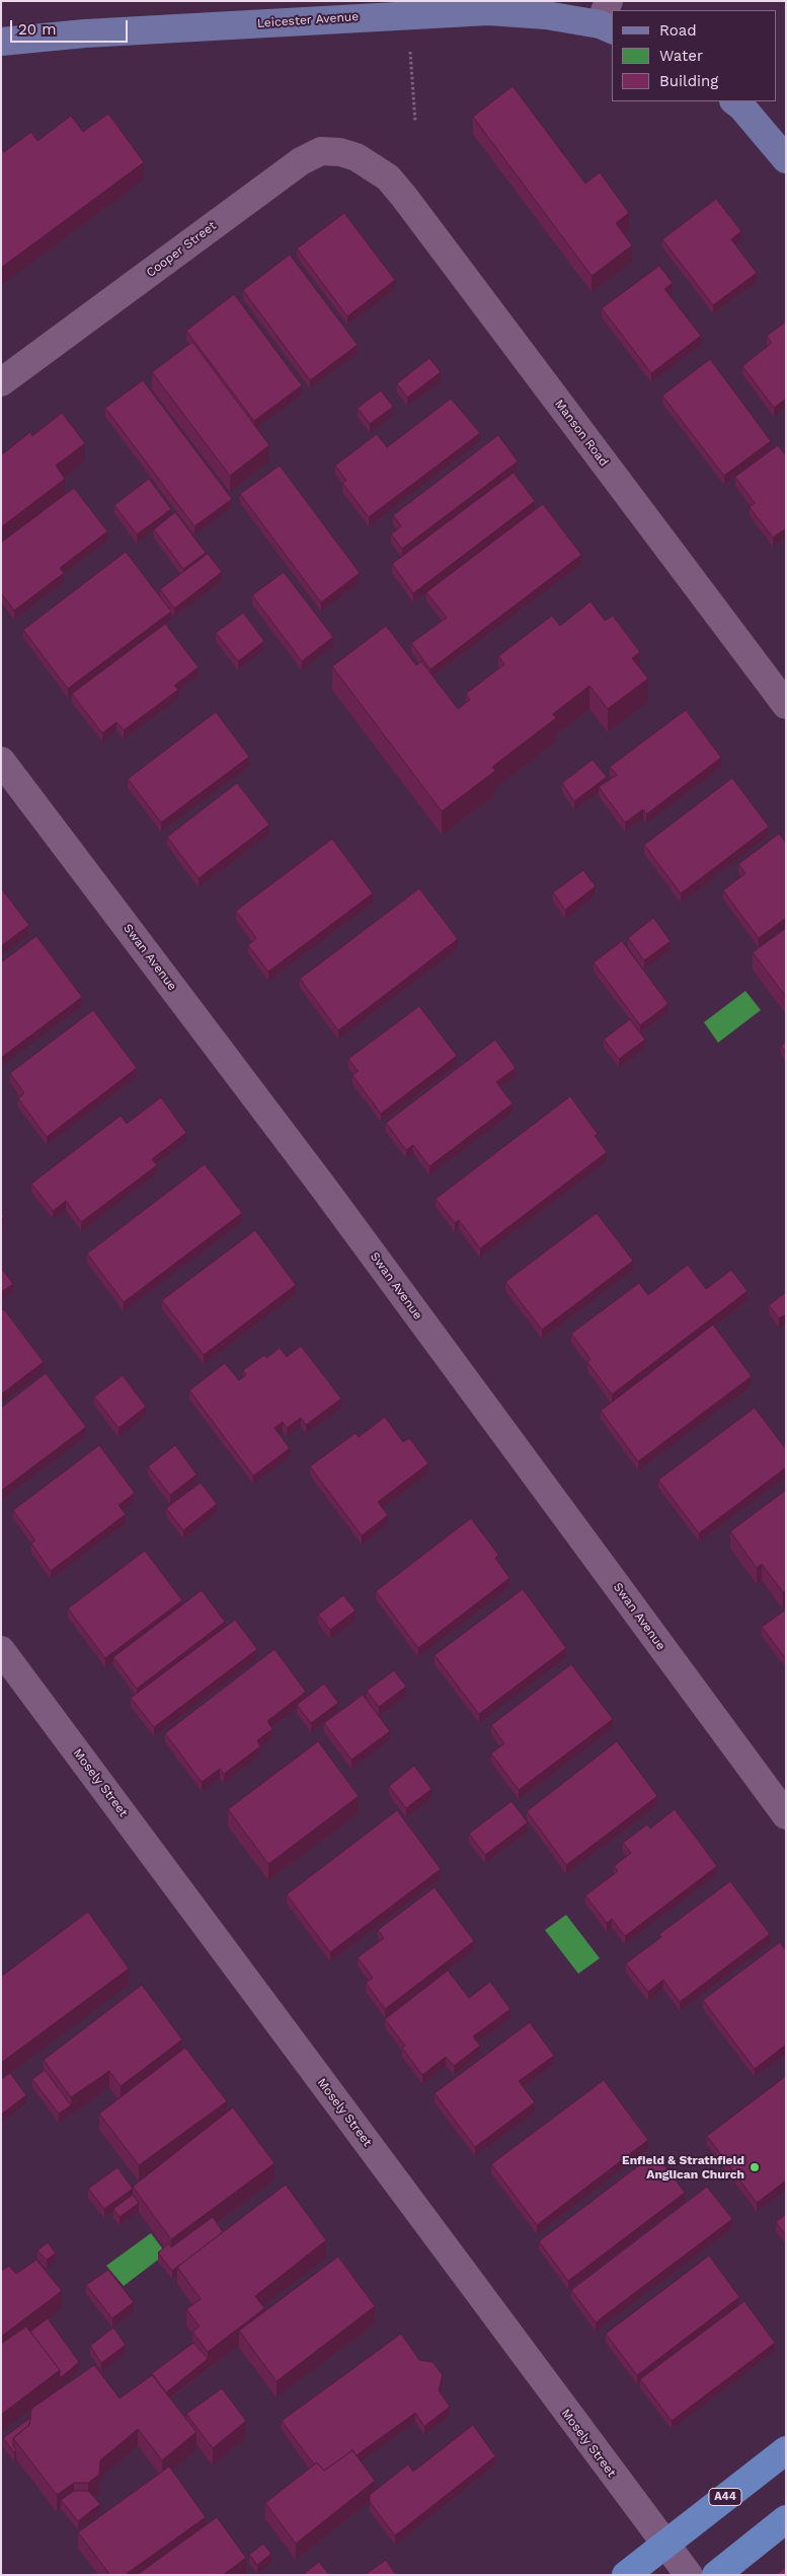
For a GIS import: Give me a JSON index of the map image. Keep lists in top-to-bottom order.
{
  "streets": {
    "highway": ["A44"],
    "main road": ["Leicester Avenue"],
    "street": [
      "Cooper Street",
      "Manson Road",
      "Swan Avenue",
      "Mosely Street"
    ]
  },
  "crossings": [
    ["Cooper Street", "Manson Road"],
    ["Mosely Street", "A44"]
  ],
  "places": ["Enfield & Strathfield Anglican Church"],
  "legend": ["Road", "Water", "Building"],
  "scale_bar": "20 m"
}
